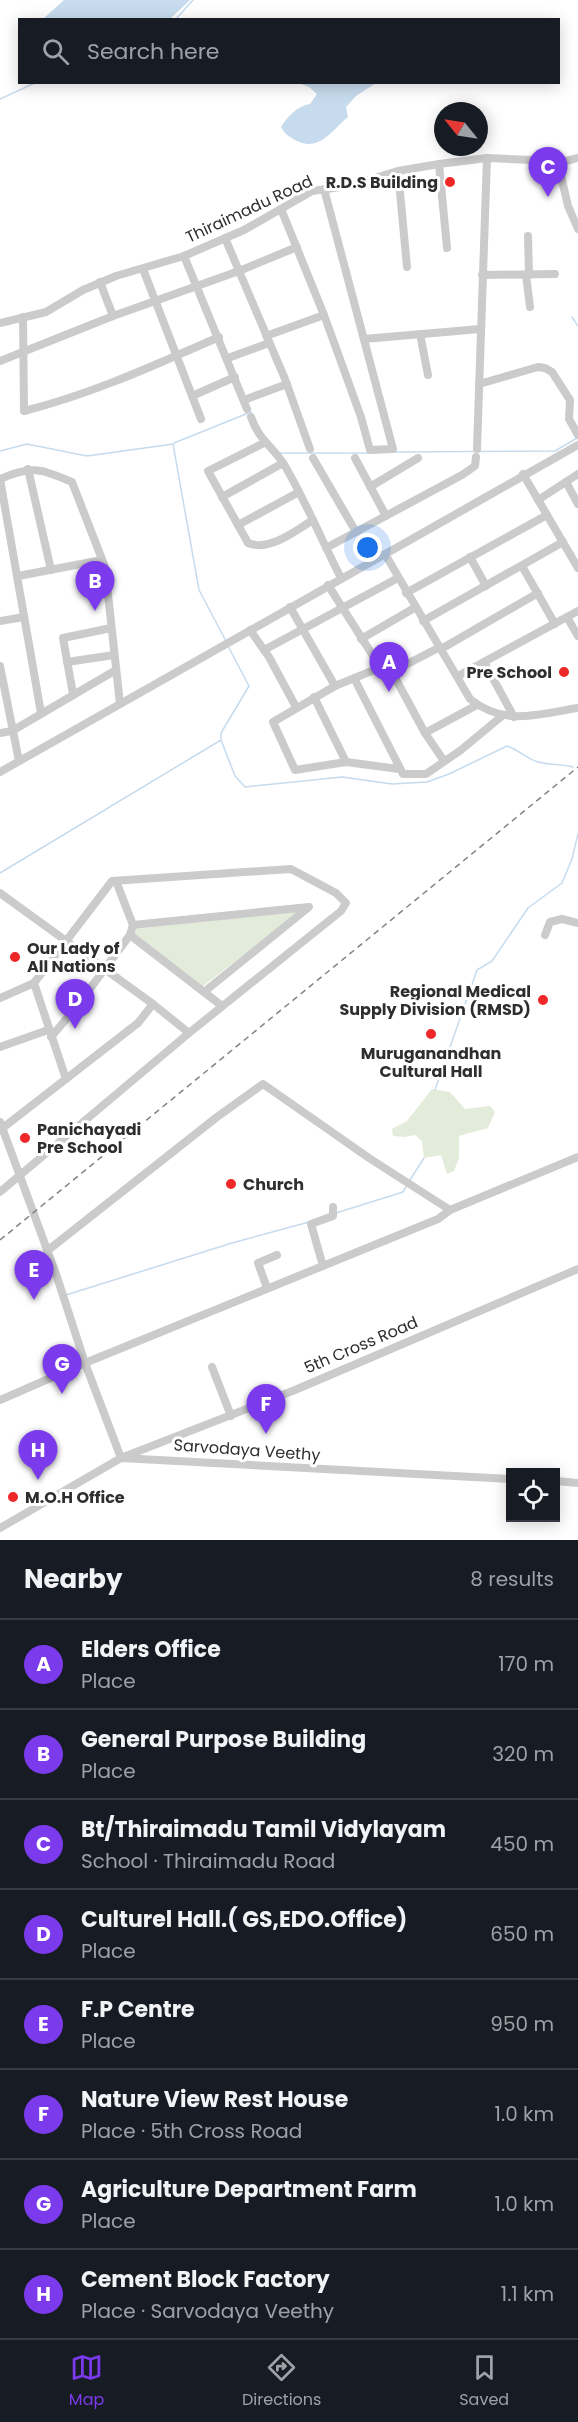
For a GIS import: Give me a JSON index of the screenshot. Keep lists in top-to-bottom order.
{
  "streets": {
    "street": ["Thiraimadu Road", "5th Cross Road", "Sarvodaya Veethy"]
  },
  "crossings": [
    ["5th Cross Road", "Sarvodaya Veethy"]
  ],
  "places": [
    "R.D.S Building",
    "Pre School",
    "Our Lady of All Nations",
    "Regional Medical Supply Division (RMSD)",
    "Muruganandhan Cultural Hall",
    "Panichayadi Pre School",
    "Church",
    "M.O.H Office"
  ],
  "north": "top left",
  "page": {
    "search": "Search here",
    "pins": [
      "C",
      "B",
      "A",
      "D",
      "E",
      "G",
      "F",
      "H"
    ],
    "heading": ["Nearby", "8 results"],
    "list": [
      {
        "mark": "A",
        "name": "Elders Office",
        "note": "Place",
        "value": "170 m"
      },
      {
        "mark": "B",
        "name": "General Purpose Building",
        "note": "Place",
        "value": "320 m"
      },
      {
        "mark": "C",
        "name": "Bt/Thiraimadu Tamil Vidylayam",
        "note": "School · Thiraimadu Road",
        "value": "450 m"
      },
      {
        "mark": "D",
        "name": "Culturel Hall.( GS,EDO.Office)",
        "note": "Place",
        "value": "650 m"
      },
      {
        "mark": "E",
        "name": "F.P Centre",
        "note": "Place",
        "value": "950 m"
      },
      {
        "mark": "F",
        "name": "Nature View Rest House",
        "note": "Place · 5th Cross Road",
        "value": "1.0 km"
      },
      {
        "mark": "G",
        "name": "Agriculture Department Farm",
        "note": "Place",
        "value": "1.0 km"
      },
      {
        "mark": "H",
        "name": "Cement Block Factory",
        "note": "Place · Sarvodaya Veethy",
        "value": "1.1 km"
      }
    ],
    "nav": ["Map", "Directions", "Saved"]
  }
}
